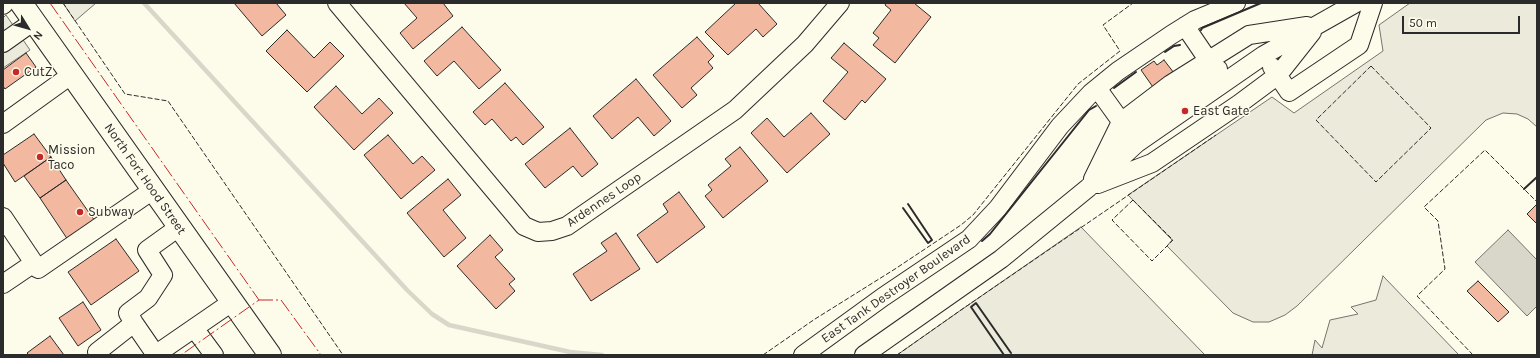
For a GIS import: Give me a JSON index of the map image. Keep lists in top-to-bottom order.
{
  "streets": {
    "main road": ["North Fort Hood Street"],
    "street": ["Ardennes Loop", "East Tank Destroyer Boulevard"]
  },
  "places": [
    "CutZ",
    "East Gate",
    "Mission Taco",
    "Subway"
  ],
  "scale_bar": "50 m",
  "north": "bottom right"
}
